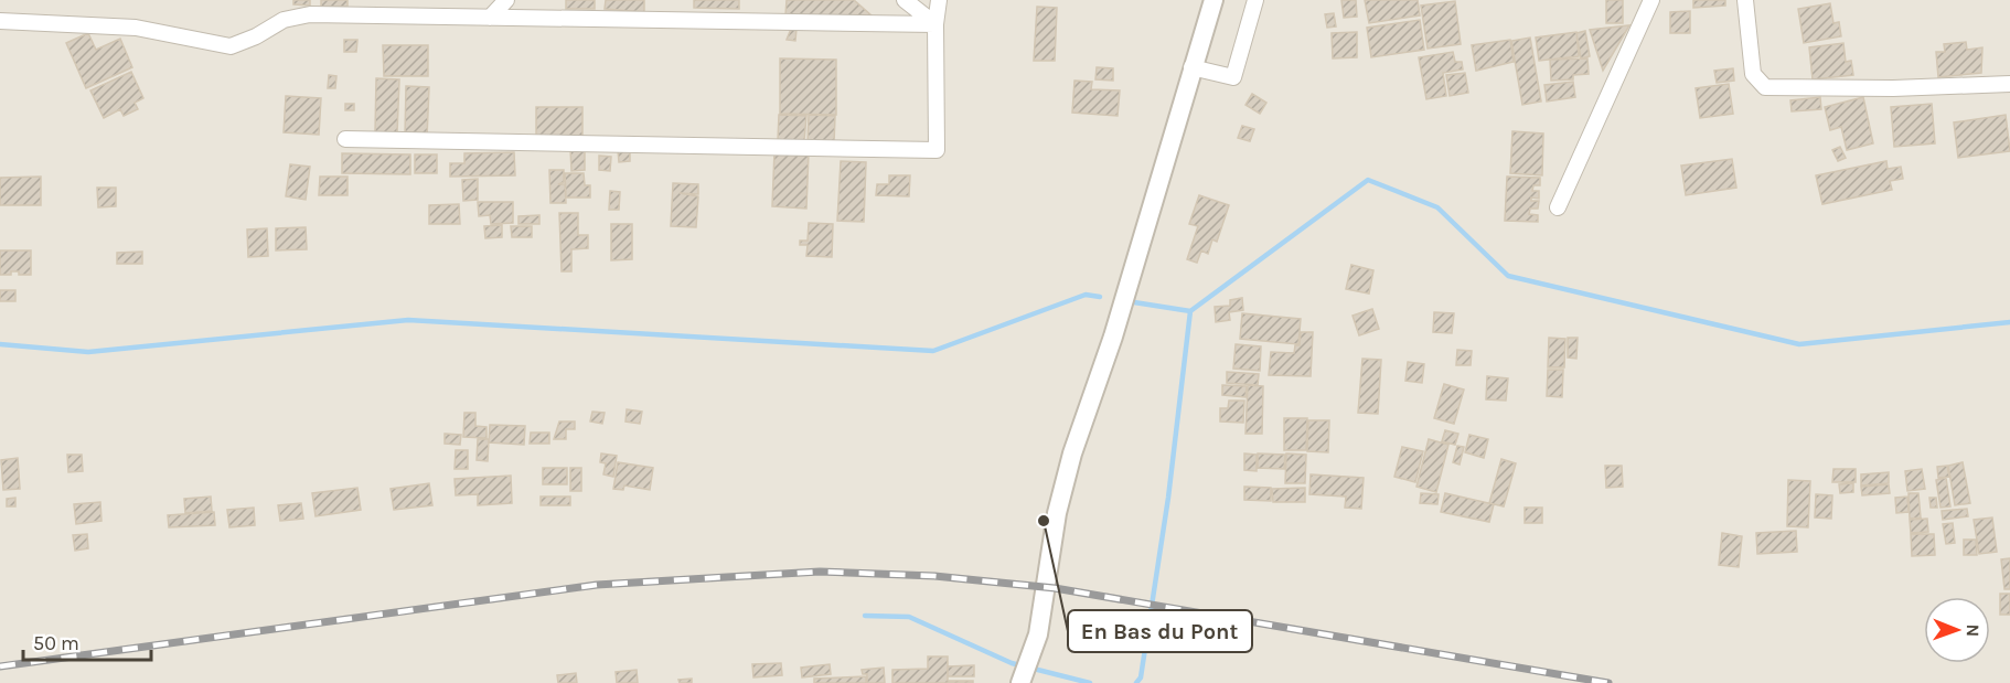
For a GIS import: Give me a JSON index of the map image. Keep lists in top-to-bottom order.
{
  "places": ["En Bas du Pont"],
  "scale_bar": "50 m",
  "north": "right"
}
